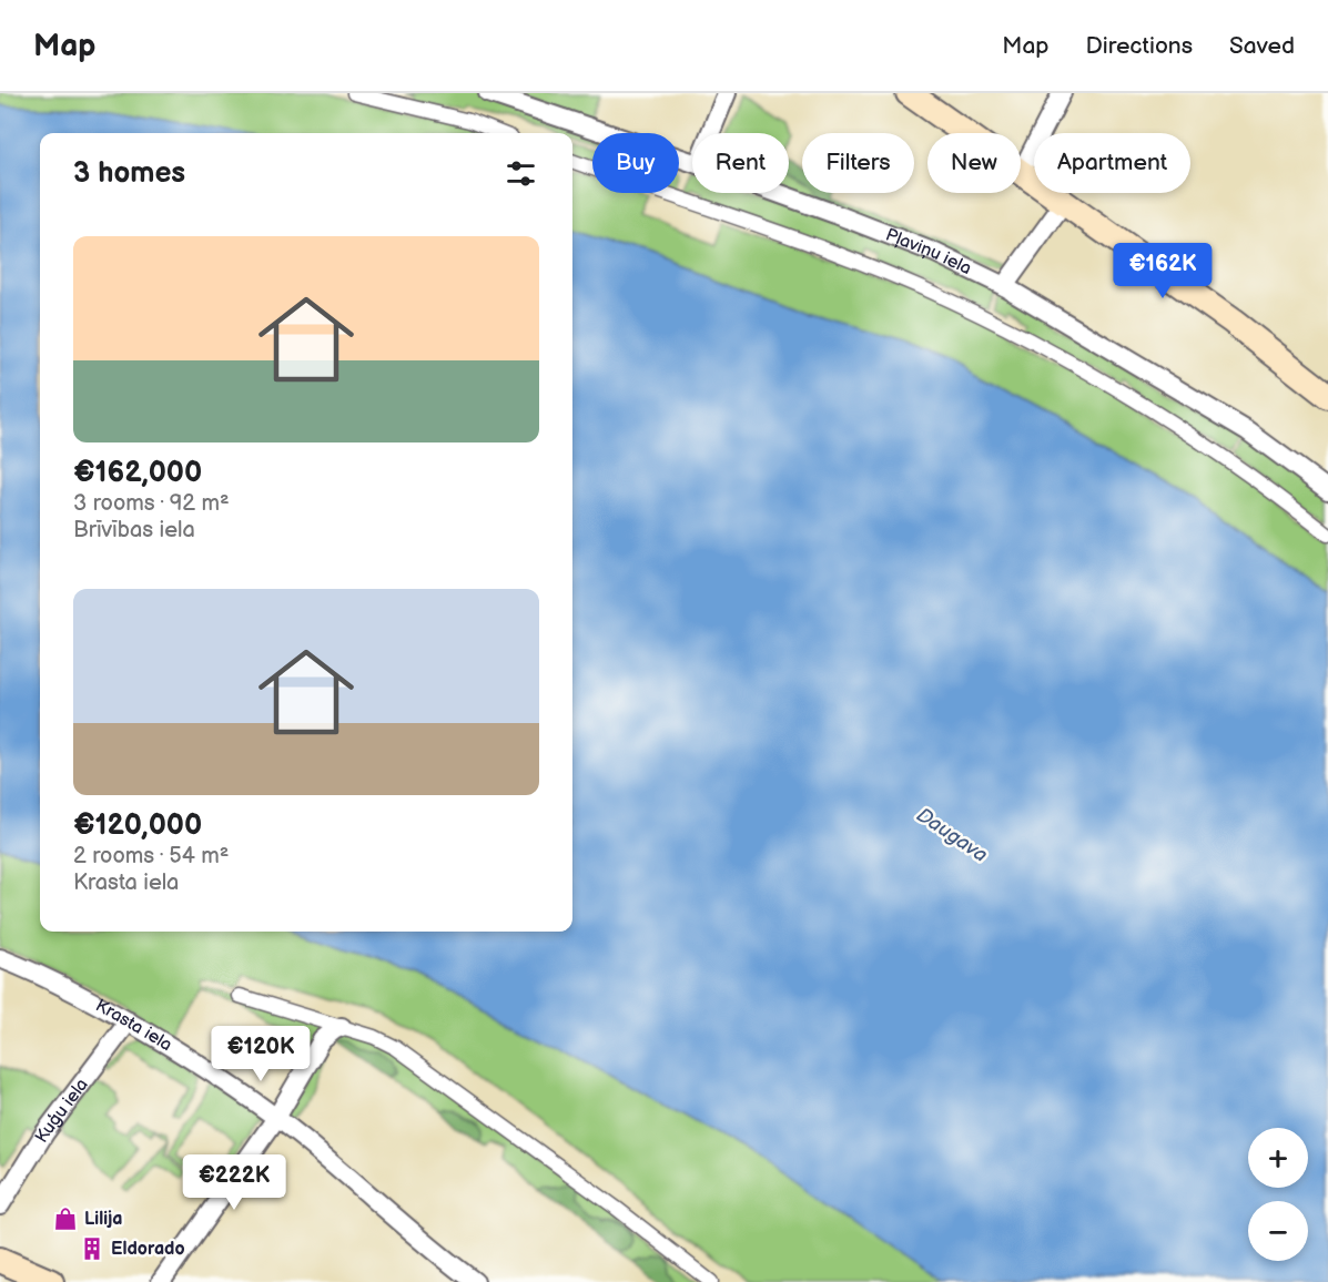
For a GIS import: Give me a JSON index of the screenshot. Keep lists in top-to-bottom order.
{
  "streets": {
    "street": ["Pļaviņu iela", "Krasta iela", "Kuģu iela"]
  },
  "crossings": [
    ["Krasta iela", "Kuģu iela"]
  ],
  "water": ["Daugava"],
  "places": {
    "shop": ["Lilija"],
    "building": ["Eldorado"]
  },
  "page": {
    "header": "Map",
    "nav": ["Map", "Directions", "Saved"],
    "chip": [
      "Buy",
      "Rent",
      "Filters",
      "New",
      "Apartment"
    ],
    "heading": "3 homes",
    "list": [
      {
        "name": "€162,000",
        "note": "3 rooms · 92 m² · Brīvības iela"
      },
      {
        "name": "€120,000",
        "note": "2 rooms · 54 m² · Krasta iela"
      }
    ],
    "price": ["€162K", "€120K", "€222K"],
    "map_buttons": ["+", "−"]
  }
}
